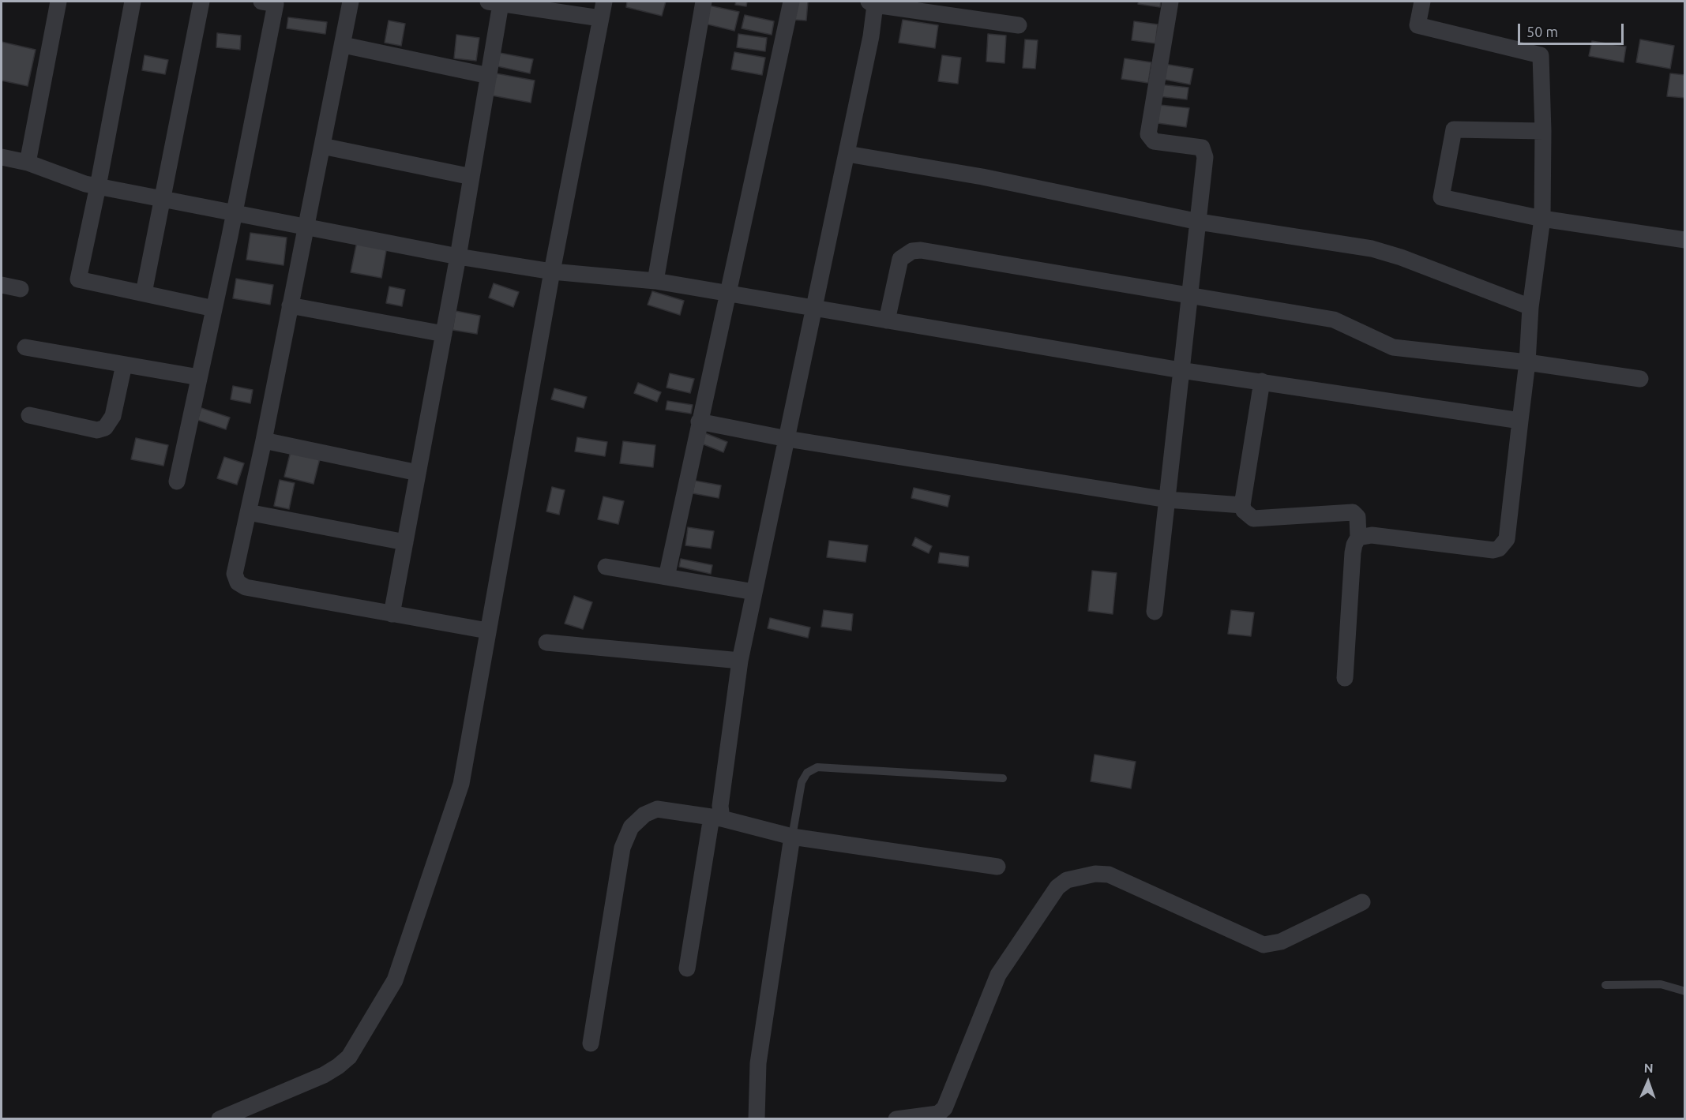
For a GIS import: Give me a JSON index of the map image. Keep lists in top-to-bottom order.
{
  "scale_bar": "50 m",
  "north": "top"
}
